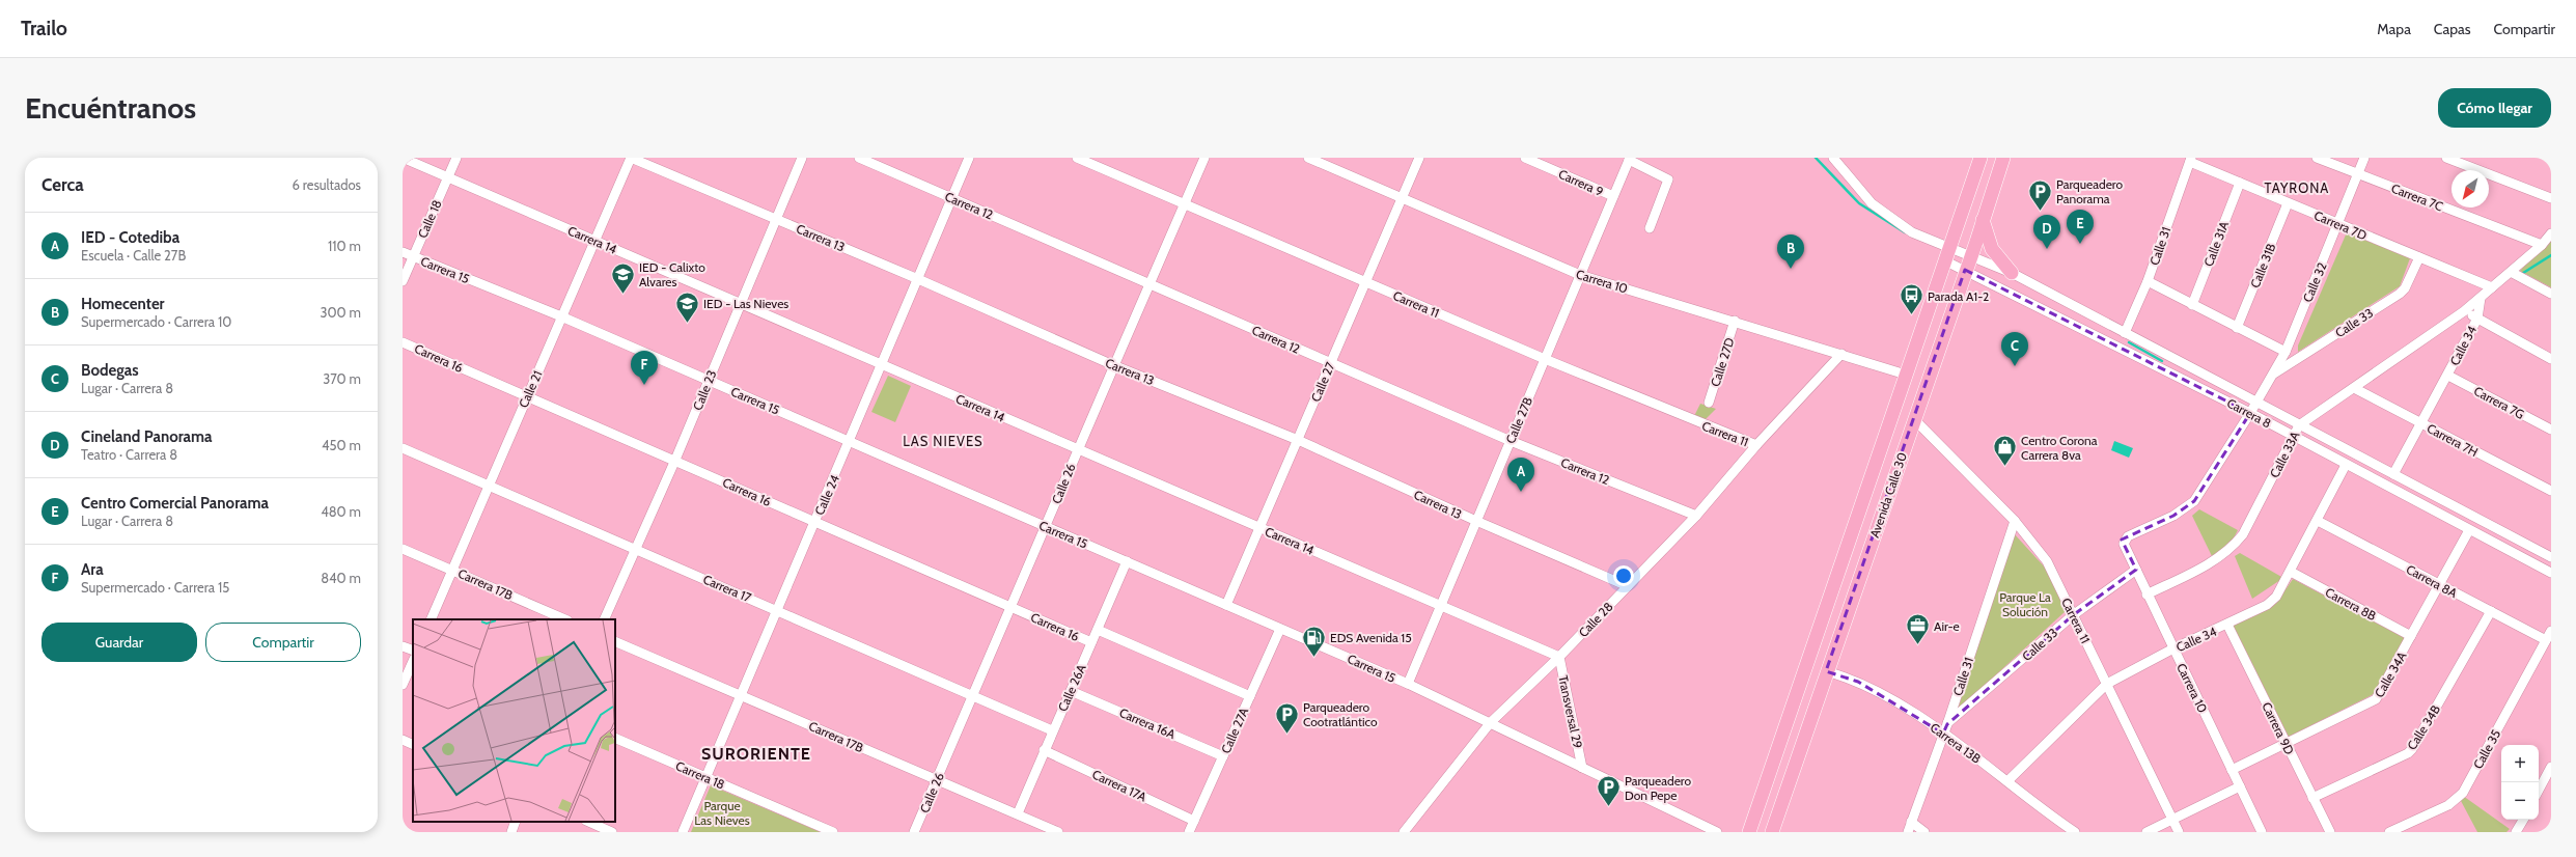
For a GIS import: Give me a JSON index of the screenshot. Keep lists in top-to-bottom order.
{
  "streets": {
    "highway": ["Avenida Calle 30"],
    "street": [
      "Carrera 9",
      "Carrera 7C",
      "Carrera 12",
      "Calle 18",
      "Carrera 7D",
      "Carrera 13",
      "Carrera 14",
      "Calle 31A",
      "Calle 31",
      "Calle 31B",
      "Carrera 15",
      "Carrera 10",
      "Calle 32",
      "Carrera 11",
      "Calle 33",
      "Calle 34",
      "Carrera 16",
      "Calle 27D",
      "Calle 27",
      "Calle 21",
      "Calle 23",
      "Carrera 7G",
      "Carrera 8",
      "Calle 27B",
      "Carrera 7H",
      "Calle 33A",
      "Calle 26",
      "Calle 24",
      "Carrera 8A",
      "Carrera 17B",
      "Carrera 17",
      "Carrera 8B",
      "Calle 28",
      "Calle 34A",
      "Calle 26A",
      "Transversal 29",
      "Carrera 16A",
      "Calle 34B",
      "Carrera 9D",
      "Calle 27A",
      "Carrera 13B",
      "Calle 35",
      "Carrera 18",
      "Carrera 17A"
    ]
  },
  "crossings": [
    ["Carrera 9", "Calle 27B"],
    ["Carrera 7C", "Calle 32"],
    ["Carrera 12", "Calle 27"],
    ["Carrera 12", "Calle 27B"],
    ["Carrera 12", "Calle 26"],
    ["Carrera 12", "Calle 24"],
    ["Carrera 12", "Calle 28"],
    ["Calle 18", "Carrera 14"],
    ["Calle 18", "Carrera 15"],
    ["Carrera 7D", "Calle 31A"],
    ["Carrera 7D", "Calle 31"],
    ["Carrera 7D", "Calle 31B"],
    ["Carrera 7D", "Calle 32"],
    ["Carrera 7D", "Calle 33"],
    ["Carrera 13", "Calle 27"],
    ["Carrera 13", "Calle 21"],
    ["Carrera 13", "Calle 23"],
    ["Carrera 13", "Calle 27B"],
    ["Carrera 13", "Calle 26"],
    ["Carrera 13", "Calle 24"],
    ["Carrera 13", "Calle 28"],
    ["Carrera 14", "Calle 27"],
    ["Carrera 14", "Calle 21"],
    ["Carrera 14", "Calle 23"],
    ["Carrera 14", "Calle 27B"],
    ["Carrera 14", "Calle 26"],
    ["Carrera 14", "Calle 24"],
    ["Carrera 14", "Calle 28"],
    ["Carrera 14", "Transversal 29"],
    ["Calle 31", "Carrera 11"],
    ["Calle 31", "Calle 33"],
    ["Calle 31", "Carrera 8"],
    ["Calle 31", "Carrera 13B"],
    ["Carrera 15", "Calle 27"],
    ["Carrera 15", "Calle 21"],
    ["Carrera 15", "Calle 23"],
    ["Carrera 15", "Calle 27B"],
    ["Carrera 15", "Calle 26"],
    ["Carrera 15", "Calle 24"],
    ["Carrera 15", "Calle 28"],
    ["Carrera 15", "Calle 26A"],
    ["Carrera 15", "Transversal 29"],
    ["Carrera 15", "Calle 27A"],
    ["Carrera 10", "Calle 33"],
    ["Carrera 10", "Calle 34"],
    ["Carrera 10", "Calle 27D"],
    ["Carrera 10", "Calle 27"],
    ["Carrera 10", "Carrera 8"],
    ["Carrera 10", "Calle 27B"],
    ["Carrera 10", "Calle 33A"],
    ["Carrera 10", "Avenida Calle 30"],
    ["Carrera 10", "Calle 28"],
    ["Carrera 10", "Calle 34A"],
    ["Calle 32", "Calle 33"],
    ["Calle 32", "Carrera 8"],
    ["Carrera 11", "Calle 33"],
    ["Carrera 11", "Calle 34"],
    ["Carrera 11", "Calle 27"],
    ["Carrera 11", "Calle 27B"],
    ["Carrera 11", "Calle 26"],
    ["Carrera 11", "Avenida Calle 30"],
    ["Carrera 11", "Calle 28"],
    ["Calle 34", "Carrera 7G"],
    ["Calle 34", "Carrera 8"],
    ["Calle 34", "Carrera 7H"],
    ["Calle 34", "Calle 33A"],
    ["Calle 34", "Carrera 8A"],
    ["Calle 34", "Carrera 8B"],
    ["Calle 34", "Carrera 9D"],
    ["Calle 34", "Carrera 13B"],
    ["Carrera 16", "Calle 21"],
    ["Carrera 16", "Calle 23"],
    ["Carrera 16", "Calle 26"],
    ["Carrera 16", "Calle 24"],
    ["Carrera 16", "Calle 26A"],
    ["Carrera 16", "Calle 27A"],
    ["Calle 21", "Carrera 17B"],
    ["Calle 21", "Carrera 17"],
    ["Calle 23", "Carrera 17"],
    ["Carrera 8", "Calle 33A"],
    ["Carrera 8", "Avenida Calle 30"],
    ["Carrera 8", "Calle 34A"],
    ["Carrera 7H", "Calle 33A"],
    ["Calle 26", "Carrera 17B"],
    ["Calle 26", "Carrera 17"],
    ["Calle 24", "Carrera 17B"],
    ["Calle 24", "Carrera 17"],
    ["Calle 24", "Carrera 18"],
    ["Avenida Calle 30", "Carrera 13B"],
    ["Carrera 8A", "Calle 34A"],
    ["Carrera 8A", "Calle 34B"],
    ["Carrera 8A", "Calle 35"],
    ["Carrera 17B", "Calle 26A"],
    ["Carrera 17", "Calle 26A"],
    ["Carrera 8B", "Calle 34A"],
    ["Calle 28", "Transversal 29"],
    ["Calle 34A", "Carrera 9D"],
    ["Calle 26A", "Carrera 16A"],
    ["Calle 26A", "Carrera 17A"],
    ["Carrera 16A", "Calle 27A"],
    ["Calle 34B", "Carrera 9D"],
    ["Calle 27A", "Carrera 17A"]
  ],
  "districts": ["TAYRONA", "LAS NIEVES", "SURORIENTE"],
  "parks": ["Parque La Solución", "Parque Las Nieves"],
  "places": {
    "parking": ["Parqueadero Panorama", "Parqueadero Cootratlántico", "Parqueadero Don Pepe"],
    "school or university": ["IED - Calixto Alvares", "IED - Las Nieves"],
    "bus stop": ["Parada A1-2"],
    "shop": ["Centro Corona Carrera 8va"],
    "office": ["Air-e"],
    "fuel station": ["EDS Avenida 15"]
  },
  "north": "bottom left",
  "page": {
    "header": "Trailo",
    "nav": ["Mapa", "Capas", "Compartir"],
    "buttons": [
      "Cómo llegar",
      ["Guardar", "Compartir"]
    ],
    "title": "Encuéntranos",
    "heading": ["Cerca", "6 resultados"],
    "pins": [
      "E",
      "D",
      "B",
      "C",
      "F",
      "A"
    ],
    "list": [
      {
        "mark": "A",
        "name": "IED - Cotediba",
        "note": "Escuela · Calle 27B",
        "value": "110 m"
      },
      {
        "mark": "B",
        "name": "Homecenter",
        "note": "Supermercado · Carrera 10",
        "value": "300 m"
      },
      {
        "mark": "C",
        "name": "Bodegas",
        "note": "Lugar · Carrera 8",
        "value": "370 m"
      },
      {
        "mark": "D",
        "name": "Cineland Panorama",
        "note": "Teatro · Carrera 8",
        "value": "450 m"
      },
      {
        "mark": "E",
        "name": "Centro Comercial Panorama",
        "note": "Lugar · Carrera 8",
        "value": "480 m"
      },
      {
        "mark": "F",
        "name": "Ara",
        "note": "Supermercado · Carrera 15",
        "value": "840 m"
      }
    ],
    "map_buttons": ["+", "−"]
  }
}
